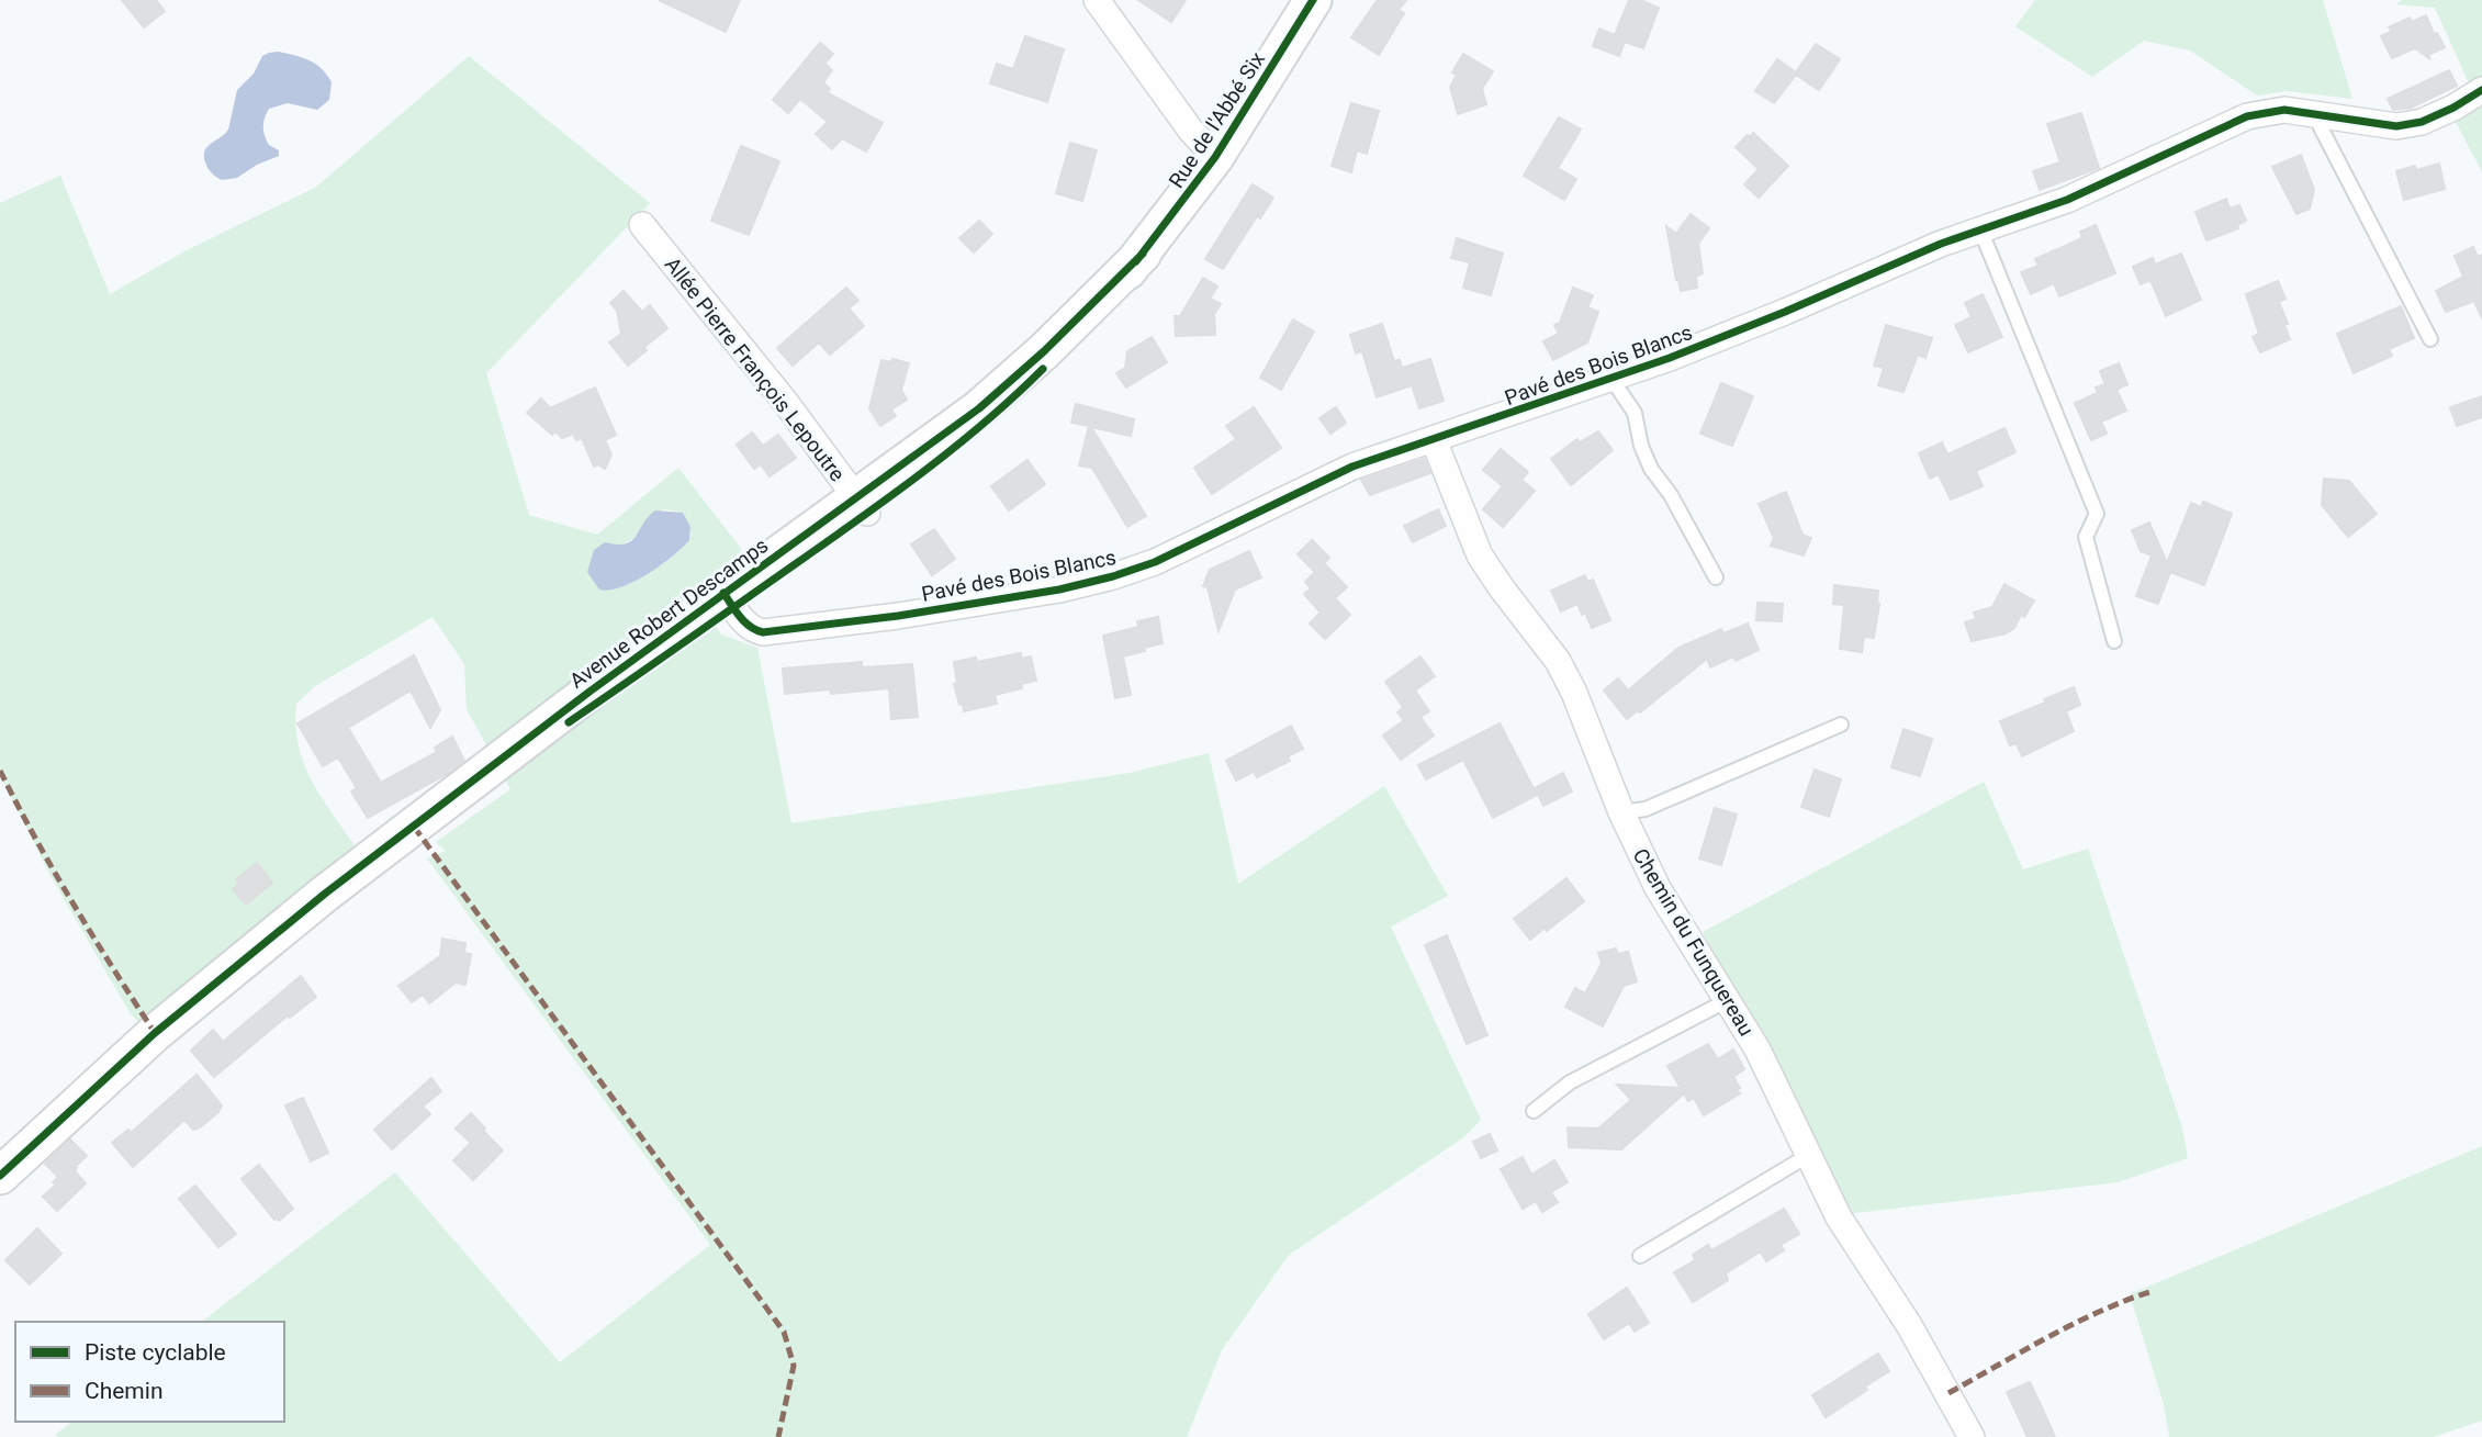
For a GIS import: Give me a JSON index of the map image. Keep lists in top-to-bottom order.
{
  "streets": {
    "main road": ["Rue de l'Abbé Six", "Avenue Robert Descamps"],
    "street": ["Pavé des Bois Blancs", "Allée Pierre François Lepoutre", "Chemin du Funquereau"]
  },
  "crossings": [
    ["Rue de l'Abbé Six", "Avenue Robert Descamps"],
    ["Pavé des Bois Blancs", "Avenue Robert Descamps"],
    ["Pavé des Bois Blancs", "Chemin du Funquereau"],
    ["Allée Pierre François Lepoutre", "Avenue Robert Descamps"]
  ],
  "legend": ["Piste cyclable", "Chemin"]
}
